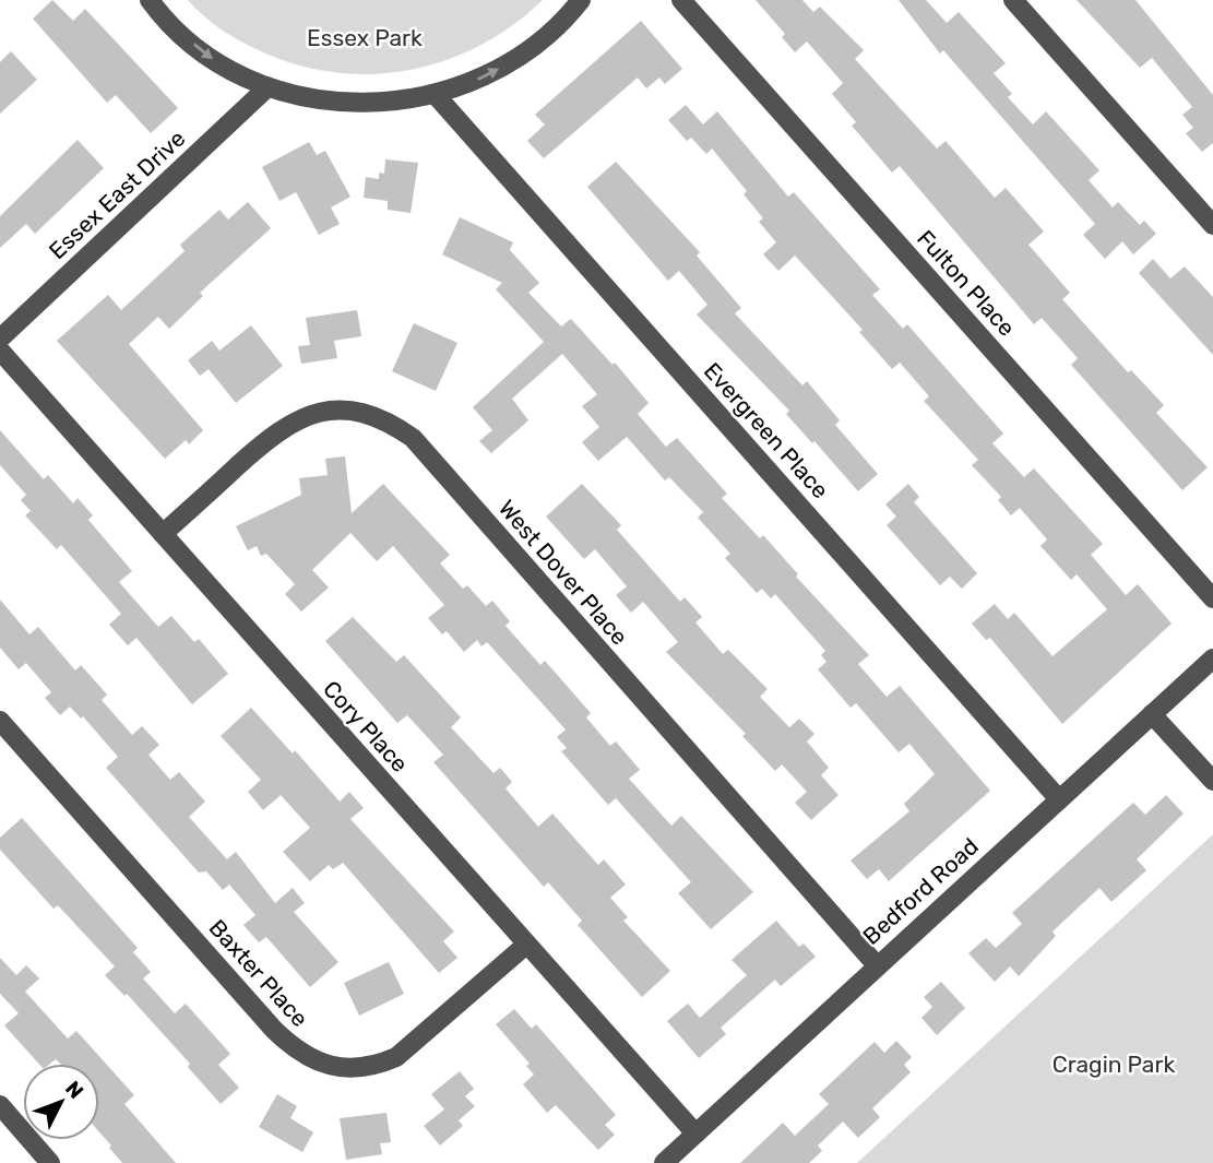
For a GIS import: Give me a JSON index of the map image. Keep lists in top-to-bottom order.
{
  "streets": {
    "street": [
      "Essex East Drive",
      "Fulton Place",
      "Evergreen Place",
      "West Dover Place",
      "Cory Place",
      "Bedford Road",
      "Baxter Place"
    ]
  },
  "crossings": [
    ["Evergreen Place", "Bedford Road"],
    ["West Dover Place", "Cory Place"],
    ["West Dover Place", "Bedford Road"],
    ["Cory Place", "Bedford Road"],
    ["Cory Place", "Baxter Place"]
  ],
  "parks": ["Essex Park", "Cragin Park"],
  "north": "top right"
}
